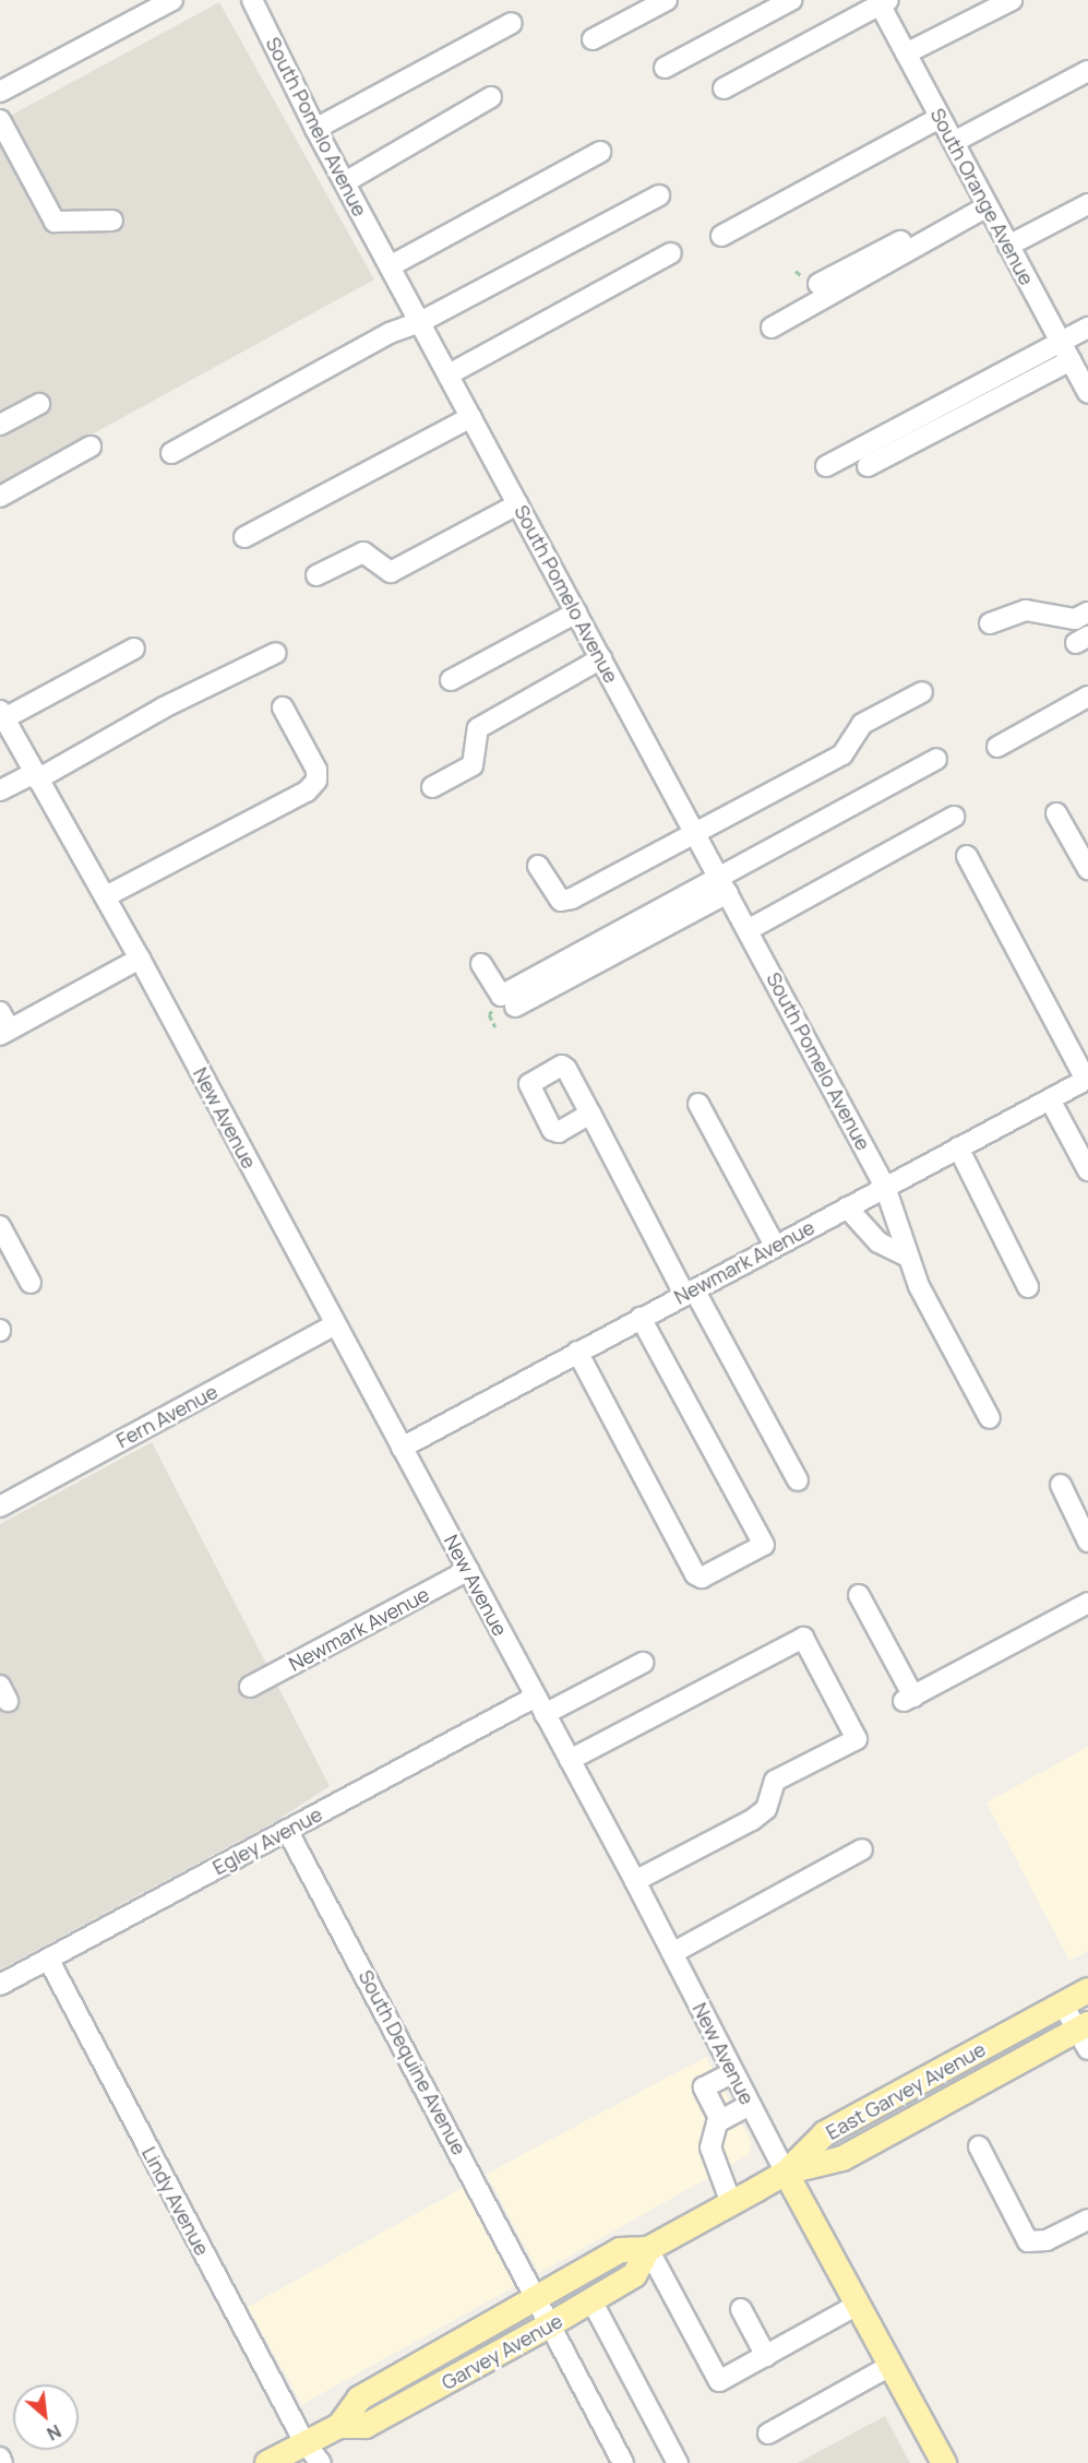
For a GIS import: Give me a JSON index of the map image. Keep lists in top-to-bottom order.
{
  "streets": {
    "main road": ["New Avenue", "East Garvey Avenue", "Garvey Avenue"],
    "street": [
      "South Pomelo Avenue",
      "South Orange Avenue",
      "Newmark Avenue",
      "Fern Avenue",
      "Egley Avenue",
      "South Dequine Avenue",
      "Lindy Avenue"
    ]
  },
  "crossings": [
    ["South Pomelo Avenue", "Newmark Avenue"],
    ["New Avenue", "Newmark Avenue"],
    ["New Avenue", "Fern Avenue"],
    ["New Avenue", "Egley Avenue"],
    ["New Avenue", "East Garvey Avenue"],
    ["New Avenue", "Garvey Avenue"],
    ["Egley Avenue", "South Dequine Avenue"],
    ["Egley Avenue", "Lindy Avenue"],
    ["South Dequine Avenue", "Garvey Avenue"],
    ["East Garvey Avenue", "Garvey Avenue"],
    ["Lindy Avenue", "Garvey Avenue"]
  ],
  "north": "bottom right"
}
